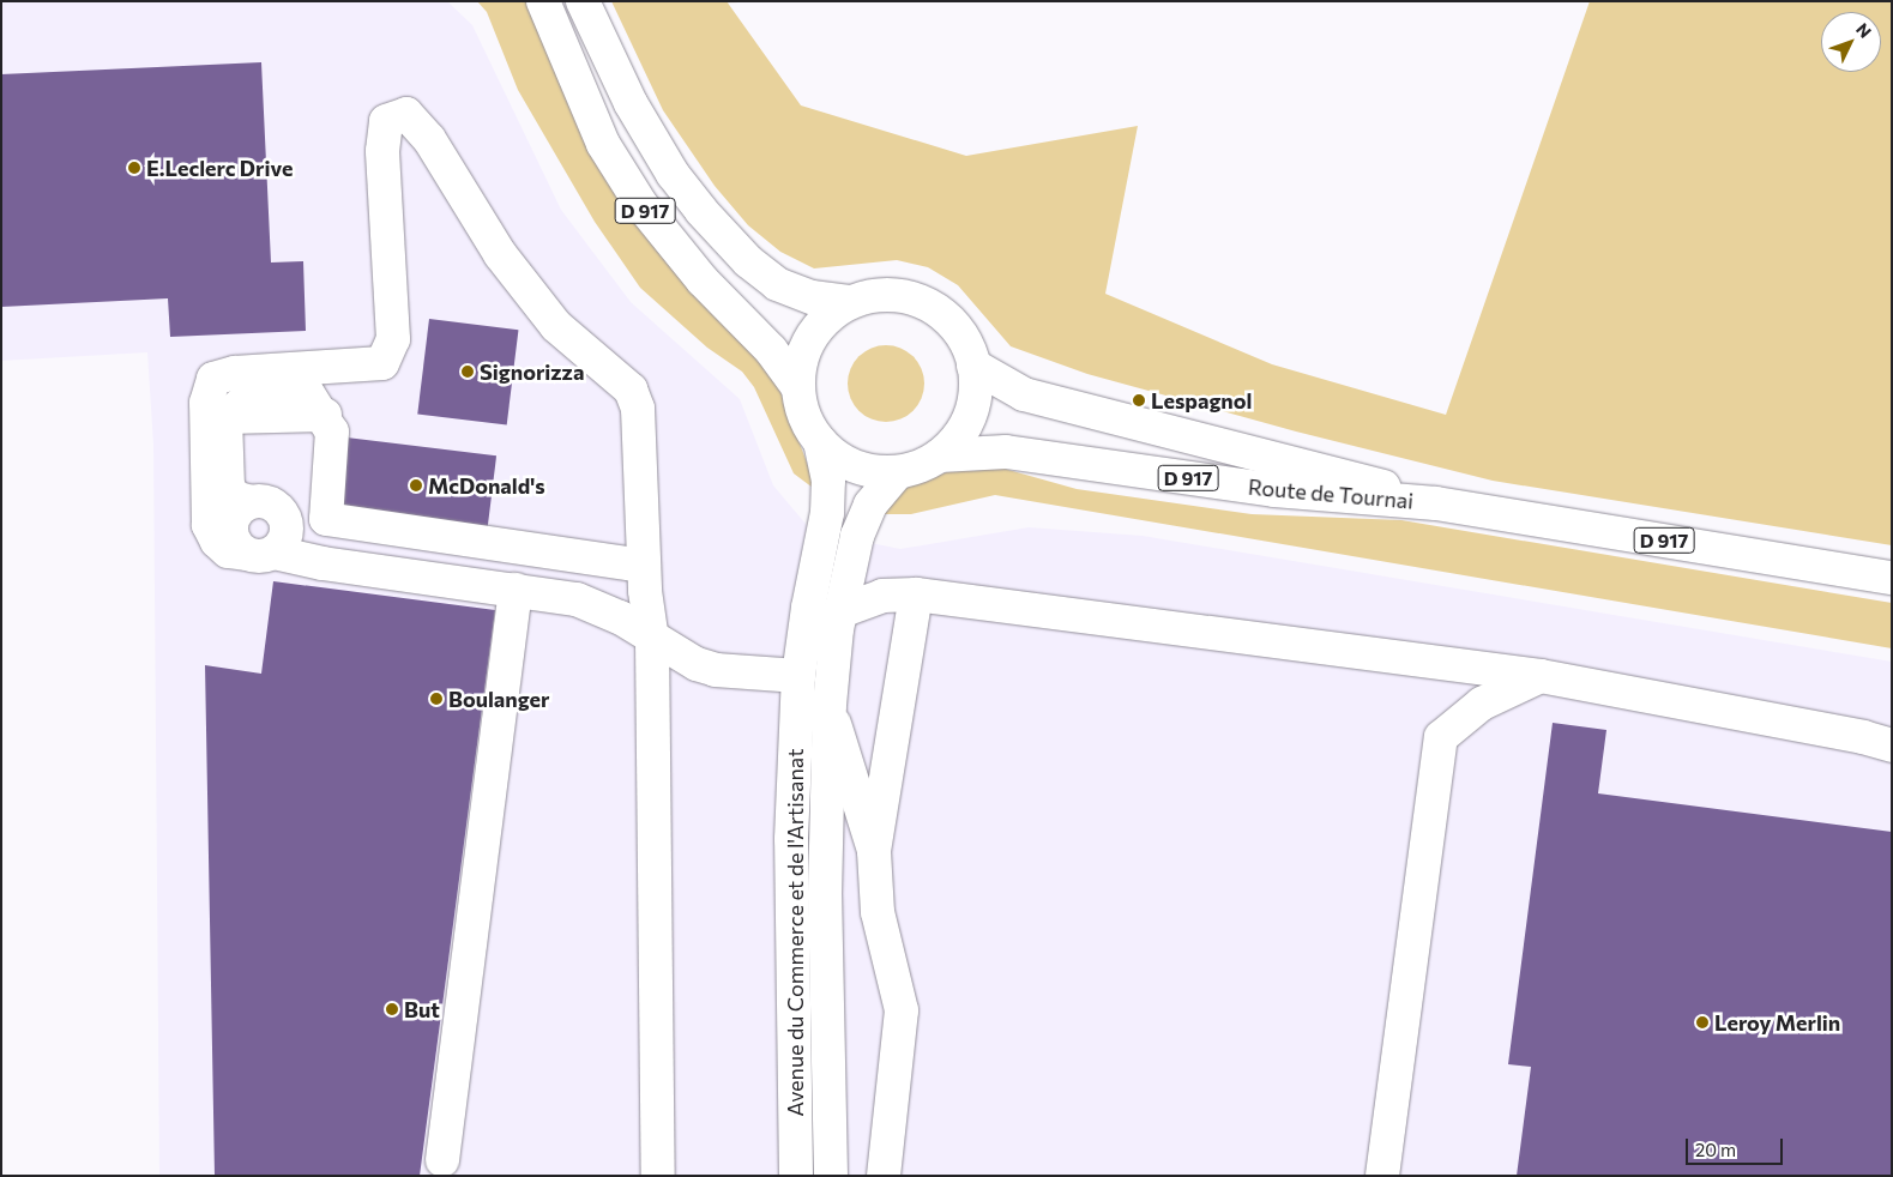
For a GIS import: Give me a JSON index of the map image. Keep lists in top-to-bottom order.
{
  "streets": {
    "main road": ["D 917", "Route de Tournai", "Avenue du Commerce et de l'Artisanat"]
  },
  "crossings": [
    ["Route de Tournai", "Avenue du Commerce et de l'Artisanat"]
  ],
  "places": [
    "E.Leclerc Drive",
    "Signorizza",
    "Lespagnol",
    "McDonald's",
    "Boulanger",
    "But",
    "Leroy Merlin"
  ],
  "scale_bar": "20 m",
  "north": "top right"
}
